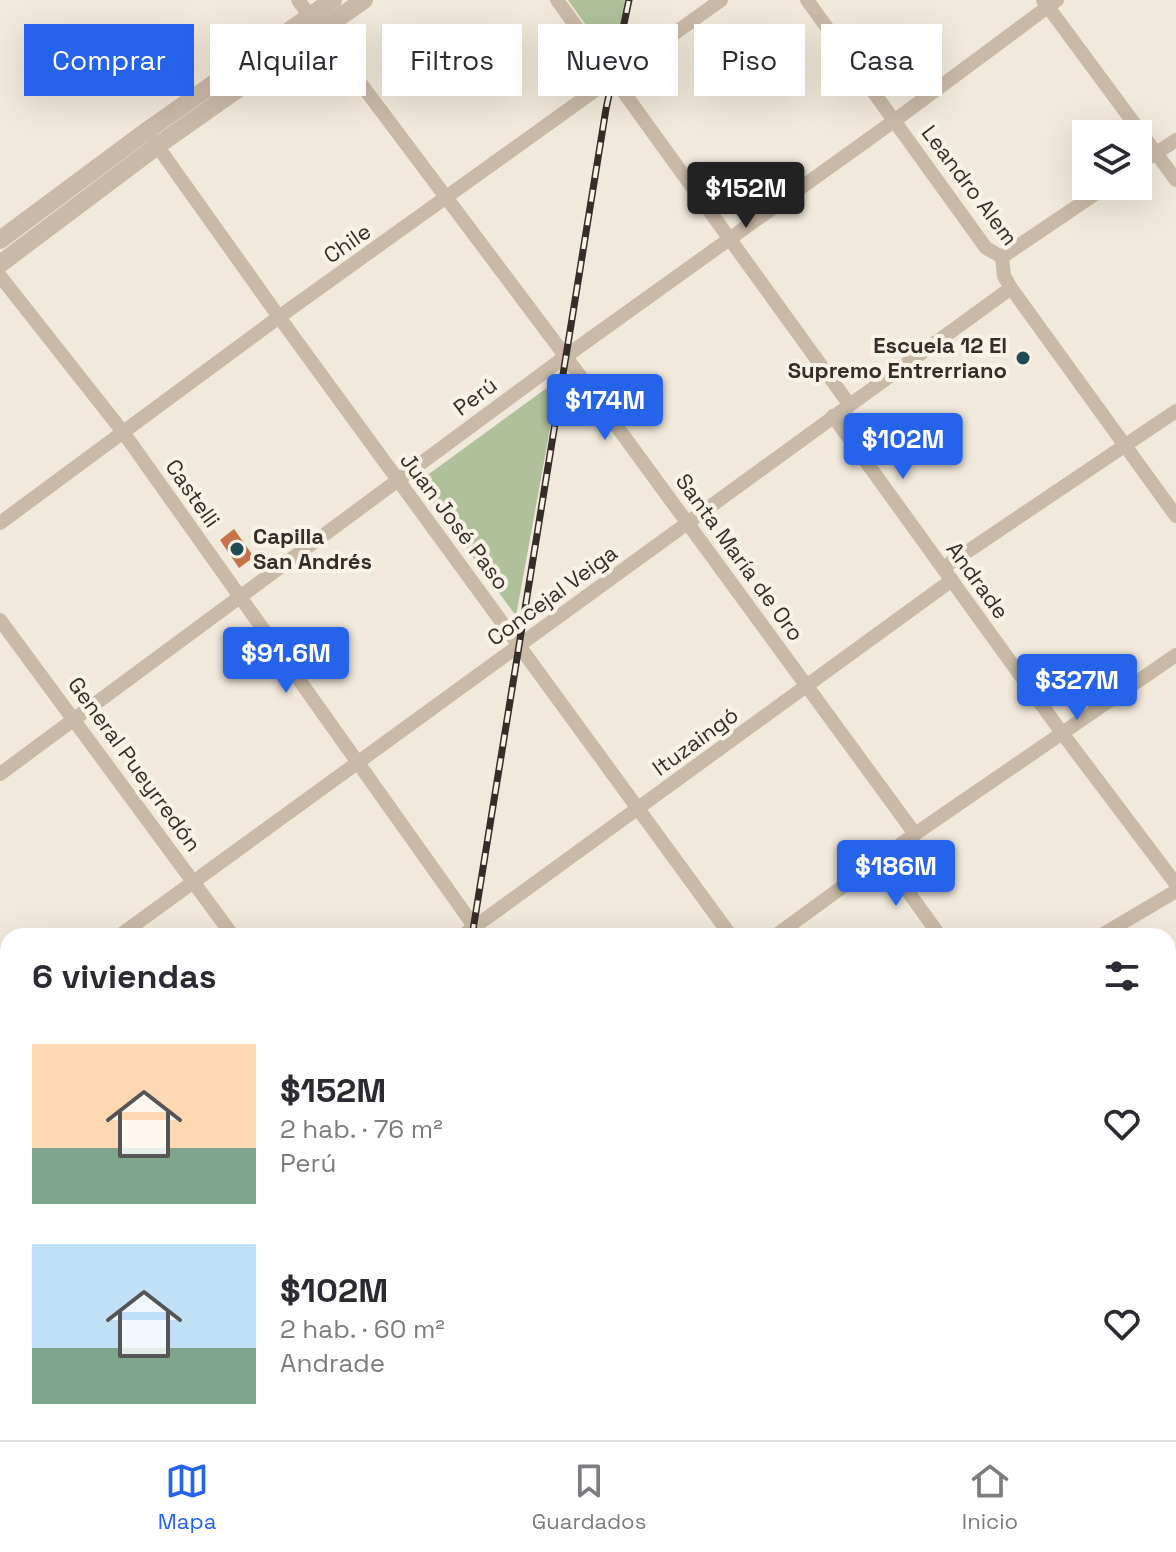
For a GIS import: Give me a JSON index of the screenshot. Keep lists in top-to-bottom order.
{
  "streets": {
    "street": [
      "Leandro Alem",
      "Chile",
      "Perú",
      "Castelli",
      "Juan José Paso",
      "Santa María de Oro",
      "Andrade",
      "Concejal Veiga",
      "Ituzaingó",
      "General Pueyrredón"
    ]
  },
  "crossings": [
    ["Leandro Alem", "Perú"],
    ["Leandro Alem", "Concejal Veiga"],
    ["Leandro Alem", "Ituzaingó"],
    ["Chile", "Castelli"],
    ["Chile", "Juan José Paso"],
    ["Chile", "Santa María de Oro"],
    ["Perú", "Castelli"],
    ["Perú", "Juan José Paso"],
    ["Perú", "Santa María de Oro"],
    ["Perú", "General Pueyrredón"],
    ["Castelli", "Concejal Veiga"],
    ["Juan José Paso", "Concejal Veiga"],
    ["Juan José Paso", "Ituzaingó"],
    ["Santa María de Oro", "Concejal Veiga"],
    ["Santa María de Oro", "Ituzaingó"],
    ["Andrade", "Concejal Veiga"],
    ["Andrade", "Ituzaingó"],
    ["Concejal Veiga", "General Pueyrredón"]
  ],
  "places": ["Escuela 12 El Supremo Entrerriano", "Capilla San Andrés"],
  "page": {
    "chip": [
      "Comprar",
      "Alquilar",
      "Filtros",
      "Nuevo",
      "Piso",
      "Casa"
    ],
    "price": [
      "$152M",
      "$174M",
      "$102M",
      "$91.6M",
      "$327M",
      "$186M"
    ],
    "heading": "6 viviendas",
    "list": [
      {
        "name": "$152M",
        "note": "2 hab. · 76 m² · Perú"
      },
      {
        "name": "$102M",
        "note": "2 hab. · 60 m² · Andrade"
      }
    ],
    "tabs": ["Mapa", "Guardados", "Inicio"]
  }
}
